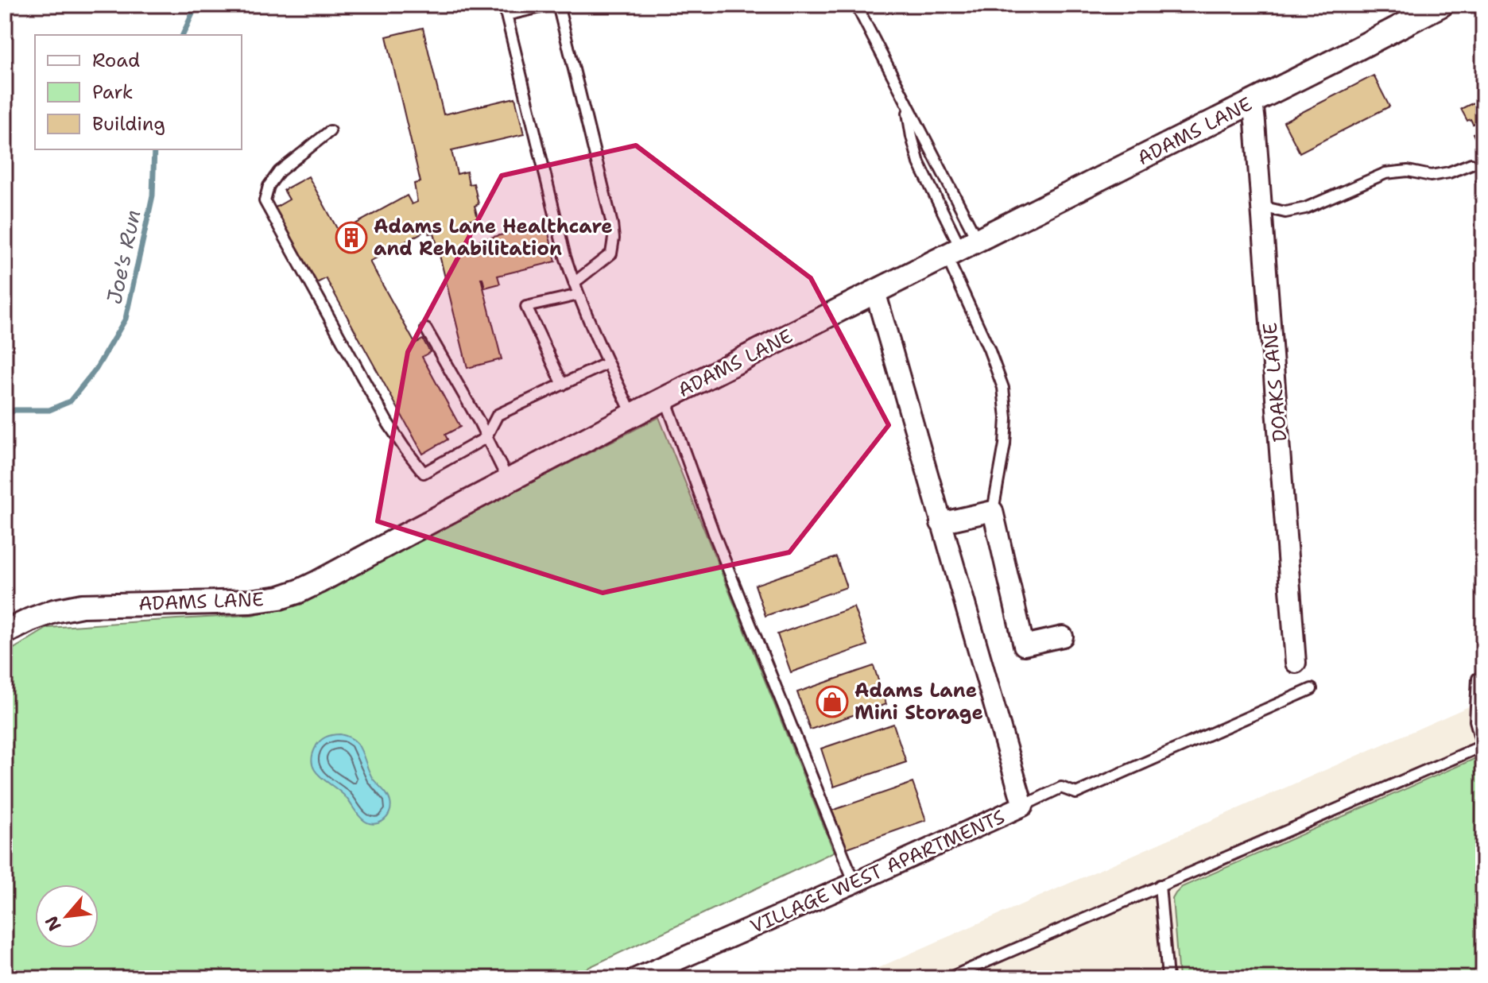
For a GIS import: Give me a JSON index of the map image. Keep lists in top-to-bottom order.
{
  "streets": {
    "street": ["ADAMS LANE", "DOAKS LANE", "VILLAGE WEST APARTMENTS"]
  },
  "crossings": [
    ["ADAMS LANE", "DOAKS LANE"],
    ["ADAMS LANE", "VILLAGE WEST APARTMENTS"]
  ],
  "water": ["Joe's Run"],
  "places": {
    "building": ["Adams Lane Healthcare and Rehabilitation"],
    "shop": ["Adams Lane Mini Storage"]
  },
  "legend": ["Road", "Park", "Building"],
  "north": "bottom left"
}
